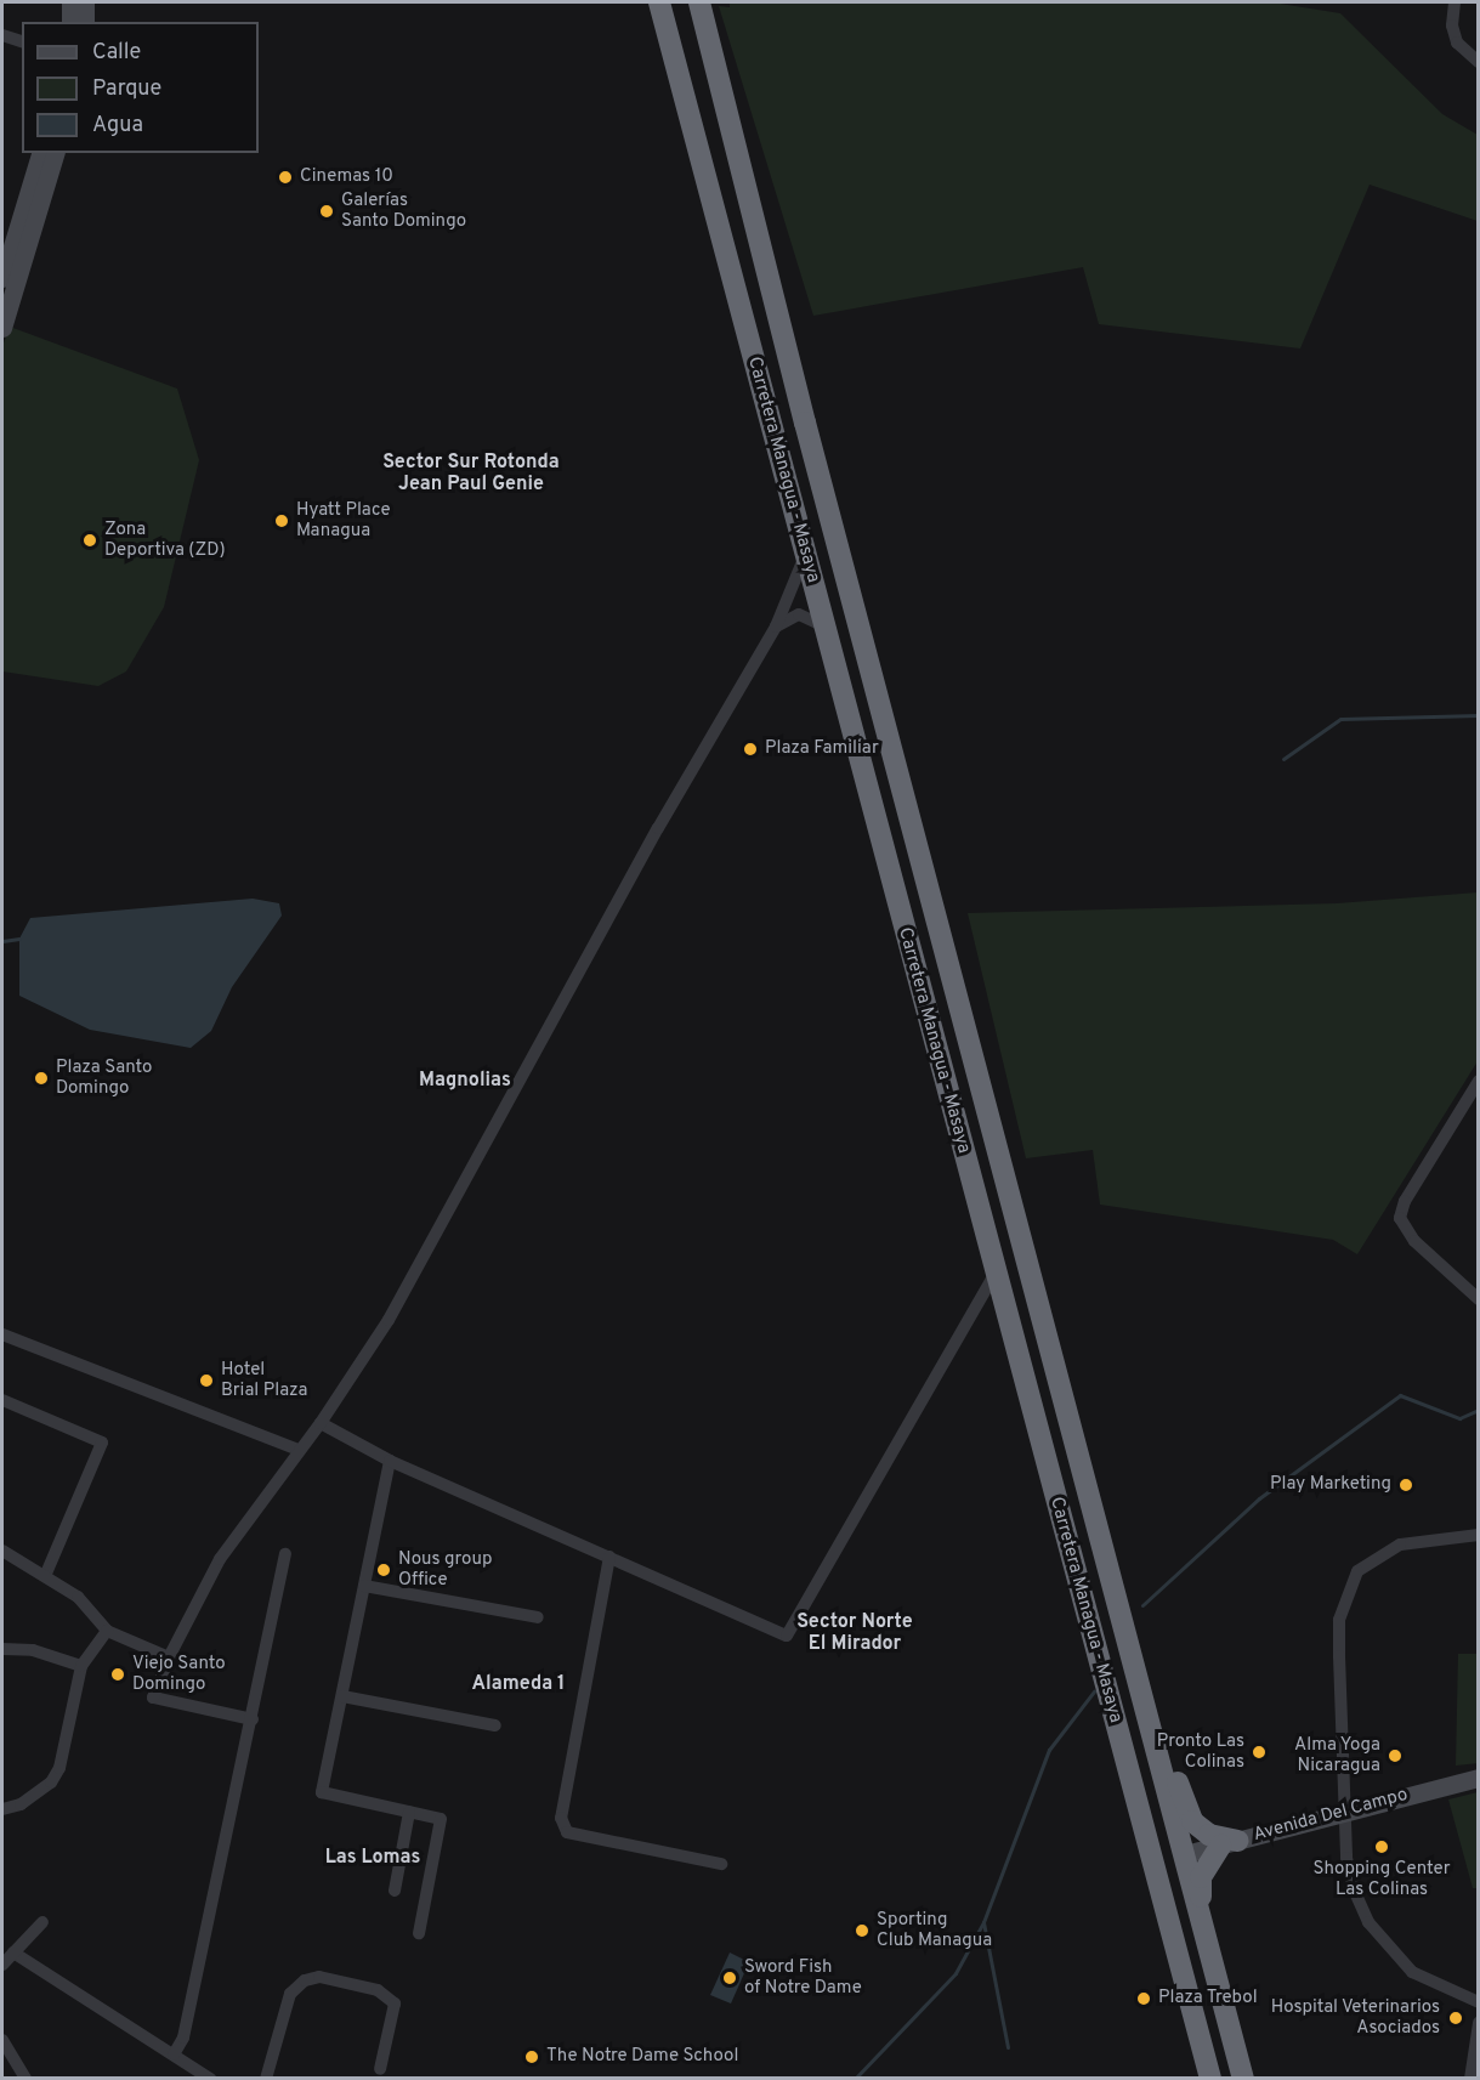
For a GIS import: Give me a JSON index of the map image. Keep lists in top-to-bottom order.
{
  "streets": {
    "highway": ["Carretera Managua - Masaya"],
    "street": ["Avenida Del Campo"]
  },
  "crossings": [
    ["Carretera Managua - Masaya", "Avenida Del Campo"]
  ],
  "districts": [
    "Sector Sur Rotonda Jean Paul Genie",
    "Magnolias",
    "Sector Norte El Mirador",
    "Alameda 1",
    "Las Lomas"
  ],
  "places": [
    "Cinemas 10",
    "Galerías Santo Domingo",
    "Hyatt Place Managua",
    "Zona Deportiva (ZD)",
    "Plaza Familiar",
    "Plaza Santo Domingo",
    "Hotel Brial Plaza",
    "Play Marketing",
    "Nous group Office",
    "Viejo Santo Domingo",
    "Pronto Las Colinas",
    "Alma Yoga Nicaragua",
    "Shopping Center Las Colinas",
    "Sporting Club Managua",
    "Sword Fish of Notre Dame",
    "Plaza Trebol",
    "Hospital Veterinarios Asociados",
    "The Notre Dame School"
  ],
  "legend": ["Calle", "Parque", "Agua"]
}
